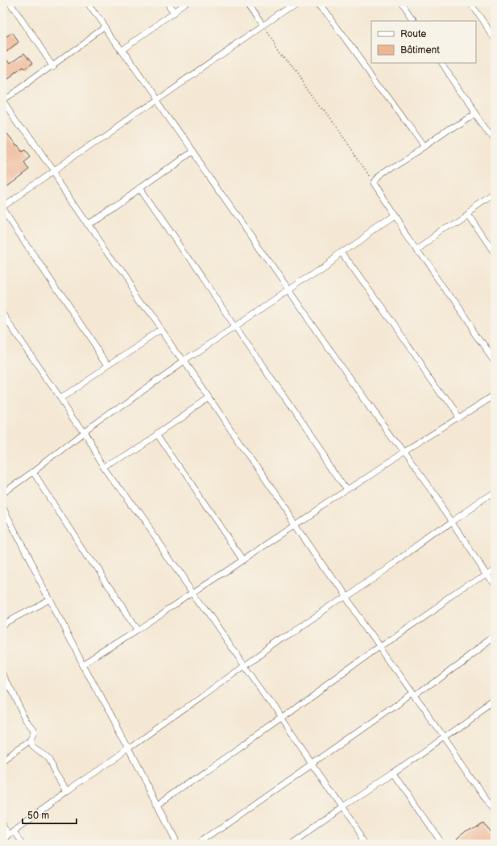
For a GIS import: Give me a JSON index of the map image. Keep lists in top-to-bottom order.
{
  "legend": ["Route", "Bâtiment"],
  "scale_bar": "50 m"
}
